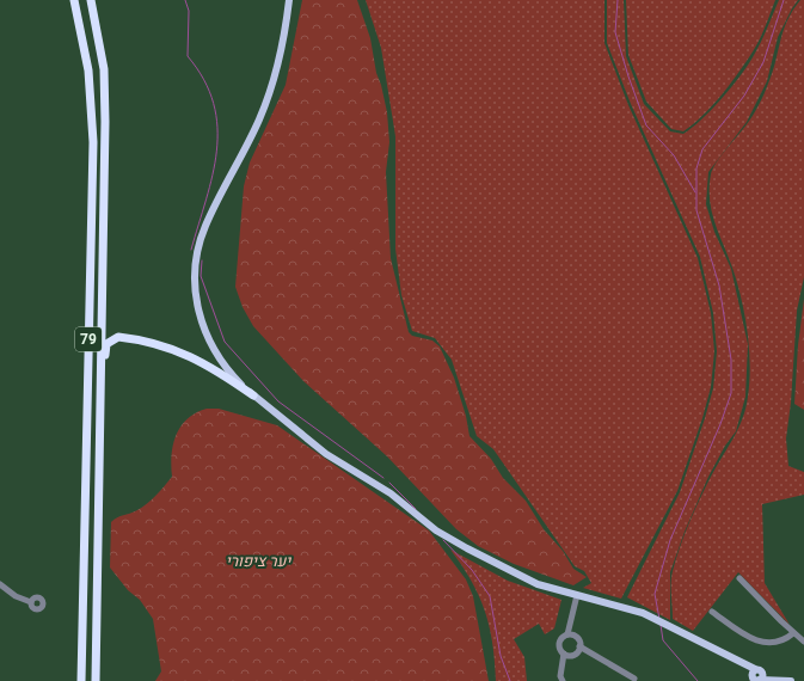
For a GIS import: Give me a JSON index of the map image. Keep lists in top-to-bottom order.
{
  "streets": {
    "highway": ["79"]
  },
  "parks": ["יער ציפורי"]
}
